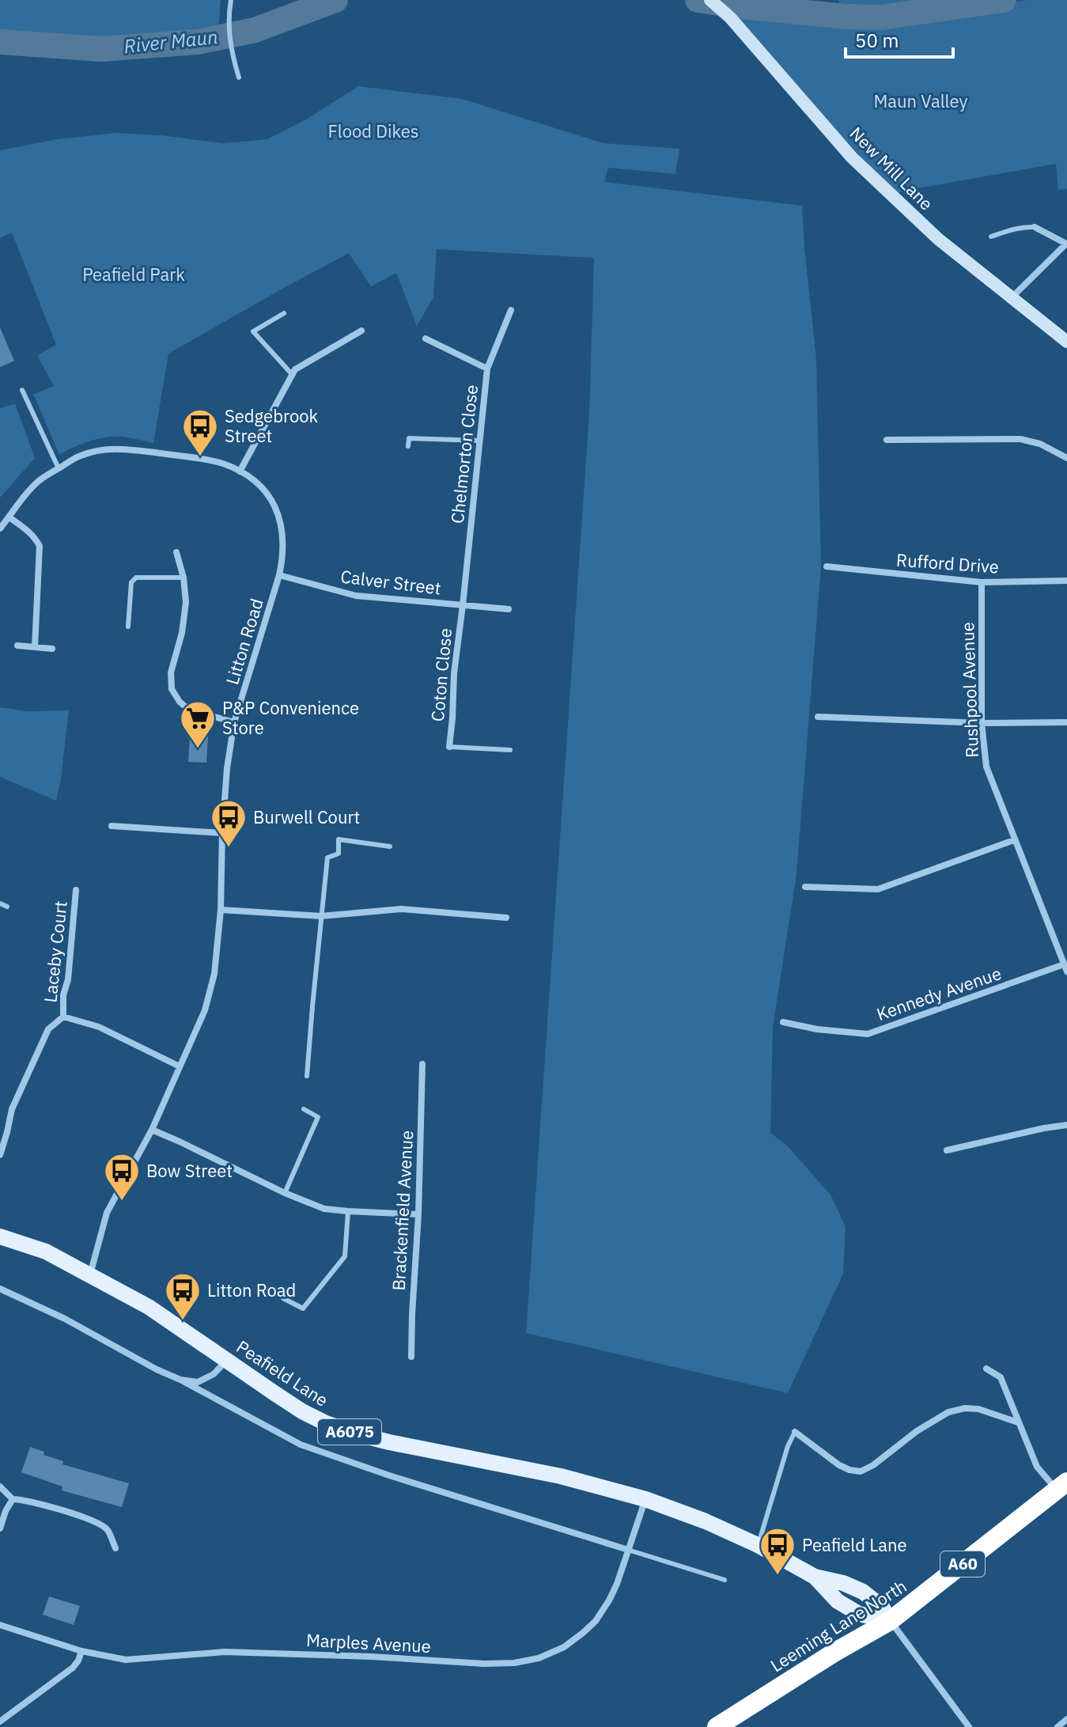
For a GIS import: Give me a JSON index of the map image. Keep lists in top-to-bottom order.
{
  "streets": {
    "highway": ["A60", "Leeming Lane North"],
    "main road": ["Peafield Lane", "A6075"],
    "street": [
      "New Mill Lane",
      "Chelmorton Close",
      "Rufford Drive",
      "Calver Street",
      "Litton Road",
      "Coton Close",
      "Rushpool Avenue",
      "Laceby Court",
      "Kennedy Avenue",
      "Brackenfield Avenue",
      "Marples Avenue"
    ]
  },
  "crossings": [
    ["Chelmorton Close", "Calver Street"],
    ["Chelmorton Close", "Coton Close"],
    ["Rufford Drive", "Rushpool Avenue"],
    ["Calver Street", "Litton Road"],
    ["Calver Street", "Coton Close"],
    ["Litton Road", "Peafield Lane"],
    ["Rushpool Avenue", "Kennedy Avenue"],
    ["Peafield Lane", "Leeming Lane North"],
    ["Peafield Lane", "Marples Avenue"]
  ],
  "water": ["River Maun"],
  "parks": ["Maun Valley", "Flood Dikes", "Peafield Park"],
  "places": {
    "bus stop": [
      "Sedgebrook Street",
      "Burwell Court",
      "Bow Street",
      "Litton Road",
      "Peafield Lane"
    ],
    "supermarket": ["P&P Convenience Store"]
  },
  "scale_bar": "50 m"
}
